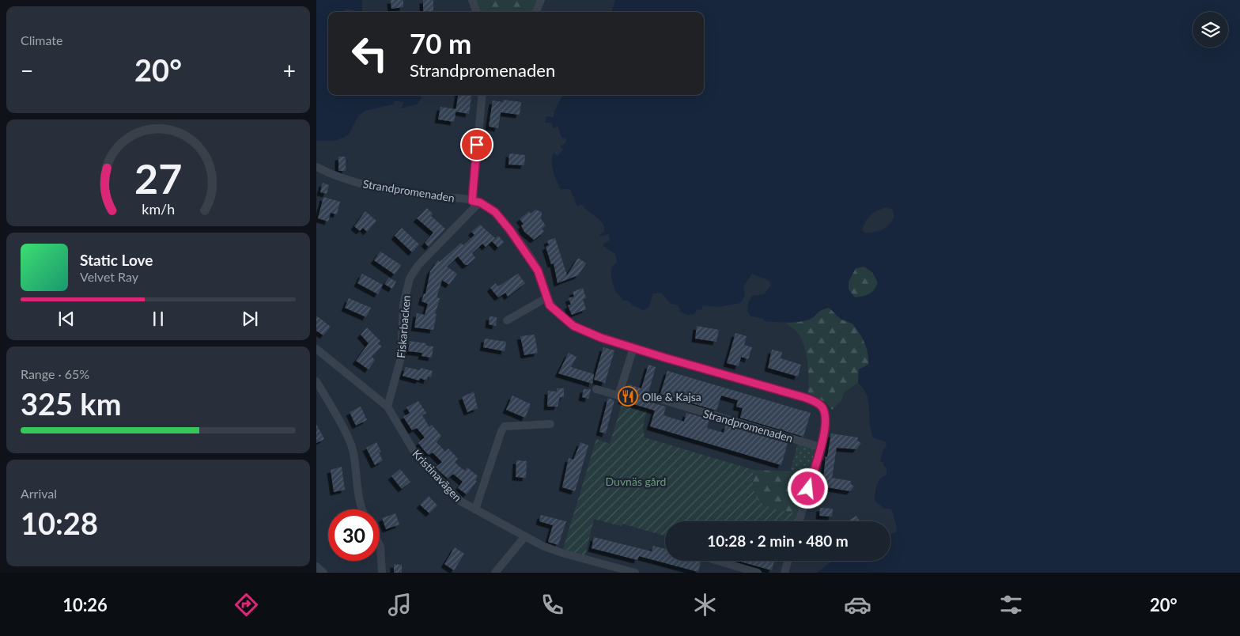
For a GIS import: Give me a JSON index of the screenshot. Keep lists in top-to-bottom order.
{
  "streets": {
    "street": ["Strandpromenaden", "Fiskarbacken", "Kristinavägen"]
  },
  "crossings": [
    ["Strandpromenaden", "Fiskarbacken"],
    ["Fiskarbacken", "Kristinavägen"]
  ],
  "parks": ["Duvnäs gård"],
  "places": {
    "restaurant": ["Olle & Kajsa"]
  },
  "page": {
    "tile": [
      "Climate",
      ["Range · 65%", "325 km"],
      ["Arrival", "10:28"]
    ],
    "turn": ["70 m", "Strandpromenaden"],
    "heat": ["−", "20°", "+"],
    "song": ["Static Love", "Velvet Ray"],
    "limit": "30",
    "trip": "10:28 · 2 min · 480 m",
    "tabs": ["10:26", "20°"],
    "gauge": ["27", "km/h"]
  }
}
